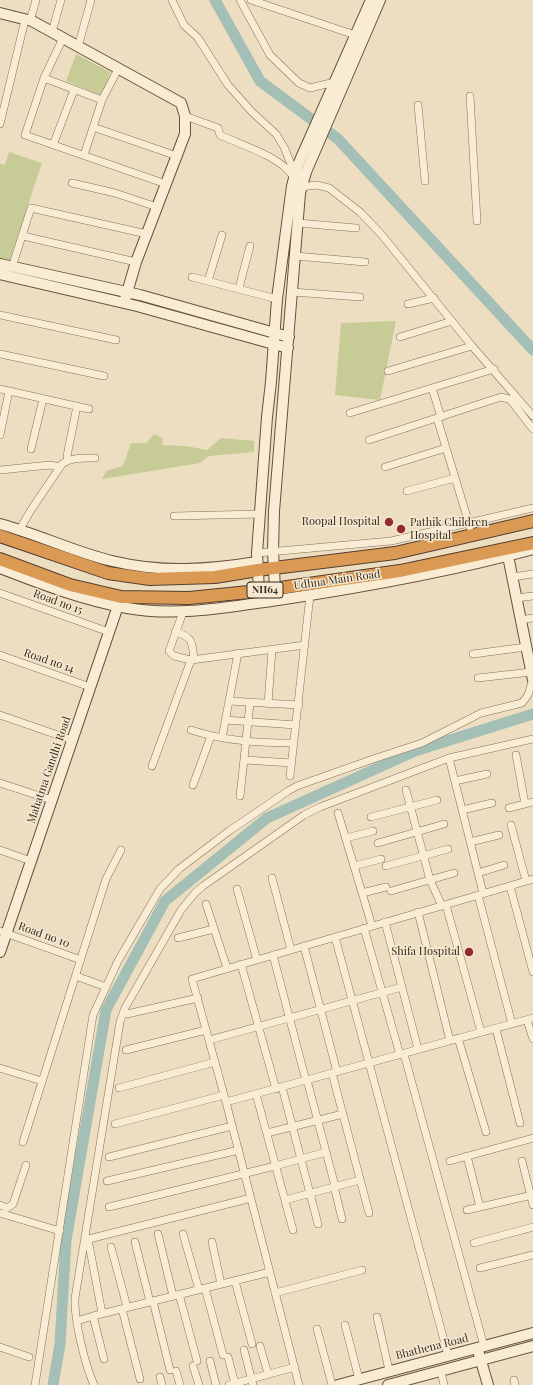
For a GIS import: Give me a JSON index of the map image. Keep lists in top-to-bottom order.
{
  "streets": {
    "highway": ["Udhna Main Road", "NH64"],
    "street": [
      "Road no 15",
      "Road no 14",
      "Mahatma Gandhi Road",
      "Road no 10",
      "Bhathena Road"
    ]
  },
  "crossings": [
    ["Udhna Main Road", "Mahatma Gandhi Road"],
    ["Road no 15", "Mahatma Gandhi Road"],
    ["Road no 14", "Mahatma Gandhi Road"],
    ["Mahatma Gandhi Road", "Road no 10"]
  ],
  "places": ["Roopal Hospital", "Pathik Children Hospital", "Shifa Hospital"]
}
